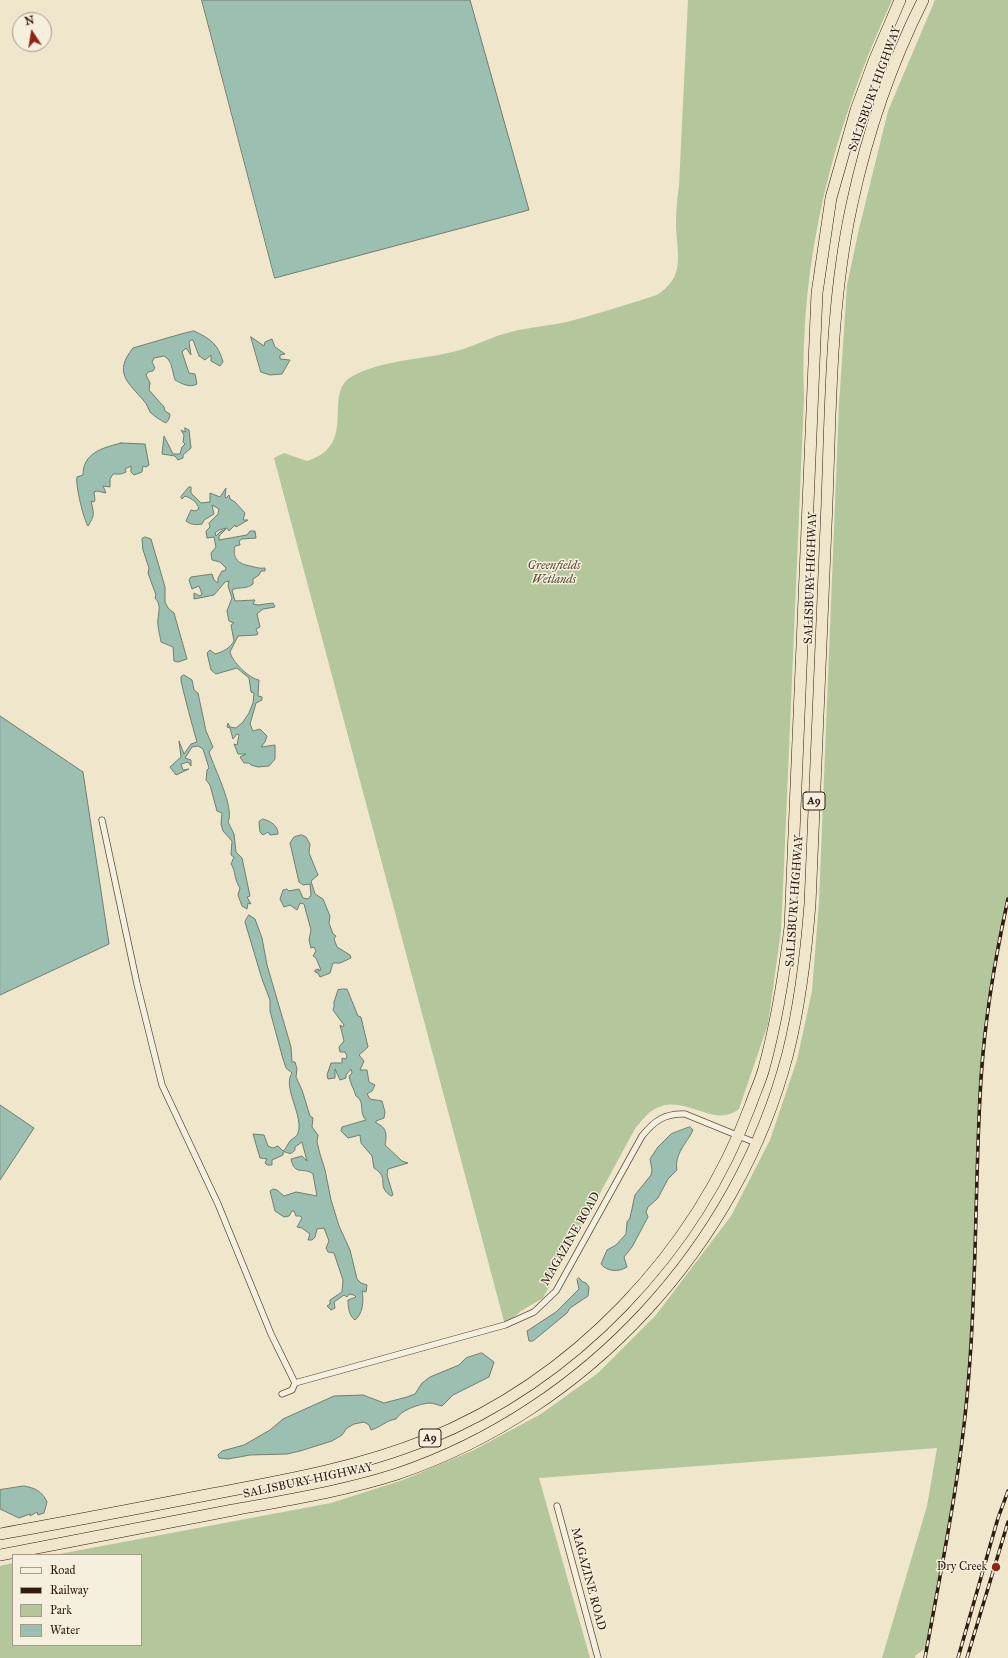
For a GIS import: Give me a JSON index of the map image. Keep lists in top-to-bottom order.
{
  "streets": {
    "highway": ["SALISBURY HIGHWAY", "A9"],
    "street": ["MAGAZINE ROAD"]
  },
  "crossings": [
    ["SALISBURY HIGHWAY", "MAGAZINE ROAD"]
  ],
  "parks": ["Greenfields Wetlands"],
  "places": ["Dry Creek"],
  "legend": [
    "Road",
    "Railway",
    "Park",
    "Water"
  ],
  "north": "top"
}
